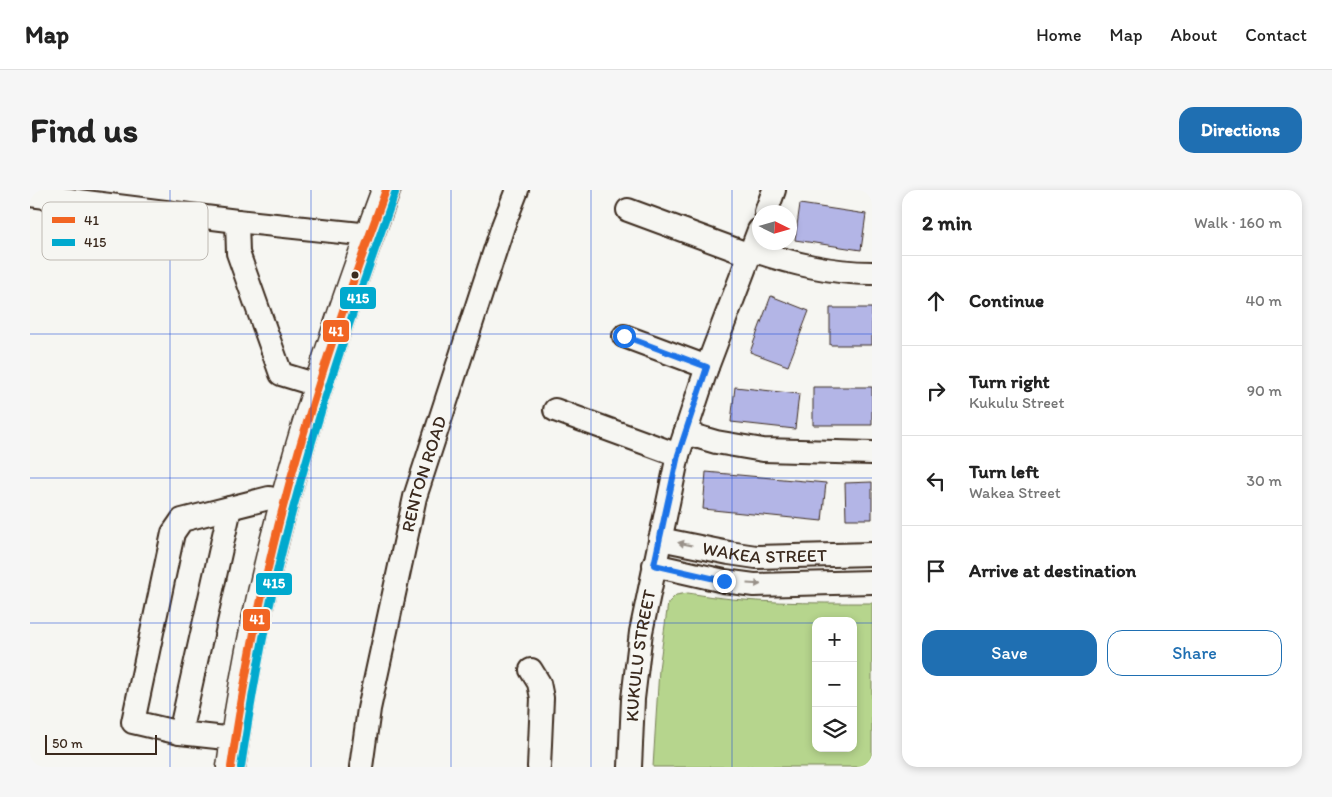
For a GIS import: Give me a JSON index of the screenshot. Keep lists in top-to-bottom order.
{
  "streets": {
    "street": ["RENTON ROAD", "WAKEA STREET", "KUKULU STREET"]
  },
  "crossings": [
    ["WAKEA STREET", "KUKULU STREET"]
  ],
  "lines": ["transit line 41", "transit line 415"],
  "legend": ["41", "415"],
  "scale_bar": "50 m",
  "north": "right",
  "page": {
    "header": "Map",
    "nav": [
      "Home",
      "Map",
      "About",
      "Contact"
    ],
    "buttons": [
      "Directions",
      ["Save", "Share"]
    ],
    "title": "Find us",
    "heading": ["2 min", "Walk · 160 m"],
    "list": [
      ["Continue", "40 m"],
      ["Turn right", "Kukulu Street", "90 m"],
      ["Turn left", "Wakea Street", "30 m"],
      "Arrive at destination"
    ],
    "map_buttons": ["+", "−"],
    "scale": "50 m"
  }
}
